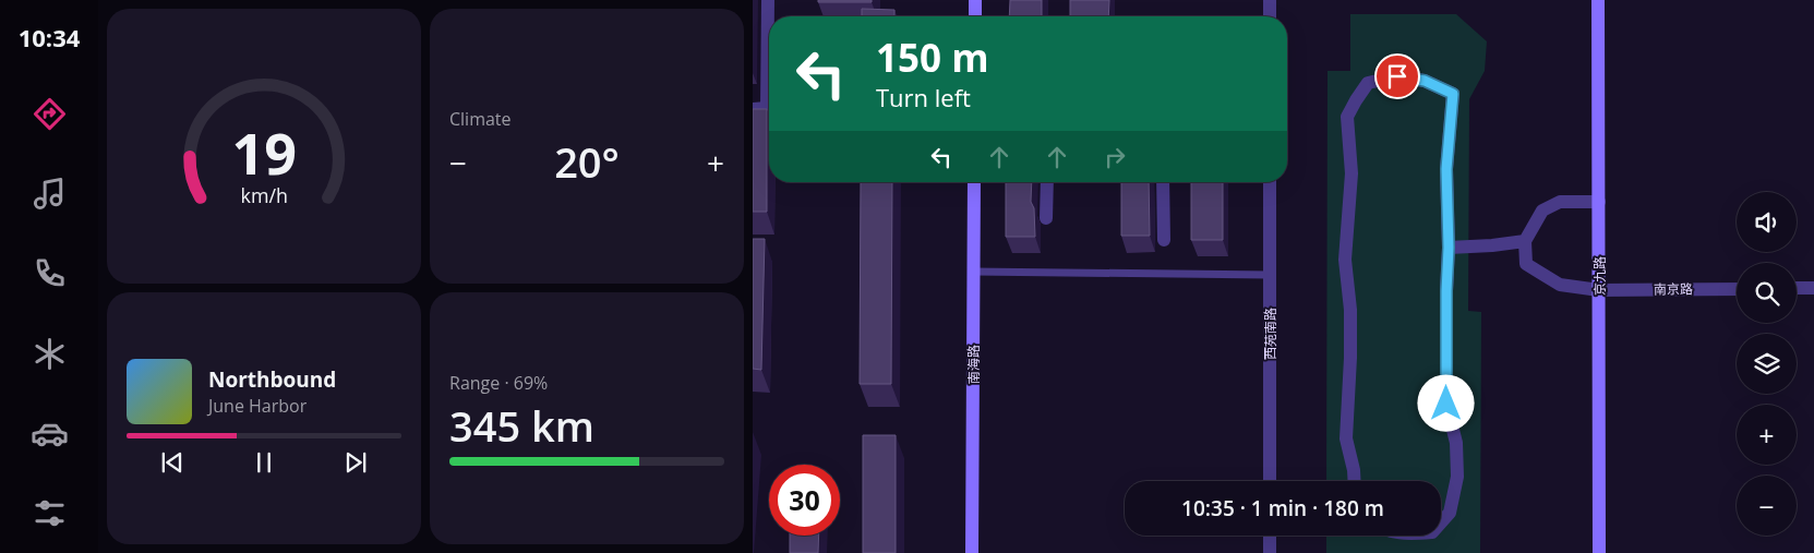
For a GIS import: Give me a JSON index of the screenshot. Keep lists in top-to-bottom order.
{
  "streets": {
    "main road": ["京九路", "南海路"],
    "street": ["南京路", "西苑南路"]
  },
  "crossings": [
    ["京九路", "南京路"]
  ],
  "page": {
    "tabs": "10:34",
    "tile": [
      "Climate",
      ["Range · 69%", "345 km"]
    ],
    "turn": ["150 m", "Turn left"],
    "heat": ["−", "20°", "+"],
    "map_buttons": ["+", "−"],
    "song": ["Northbound", "June Harbor"],
    "limit": "30",
    "trip": "10:35 · 1 min · 180 m",
    "gauge": ["19", "km/h"]
  }
}
